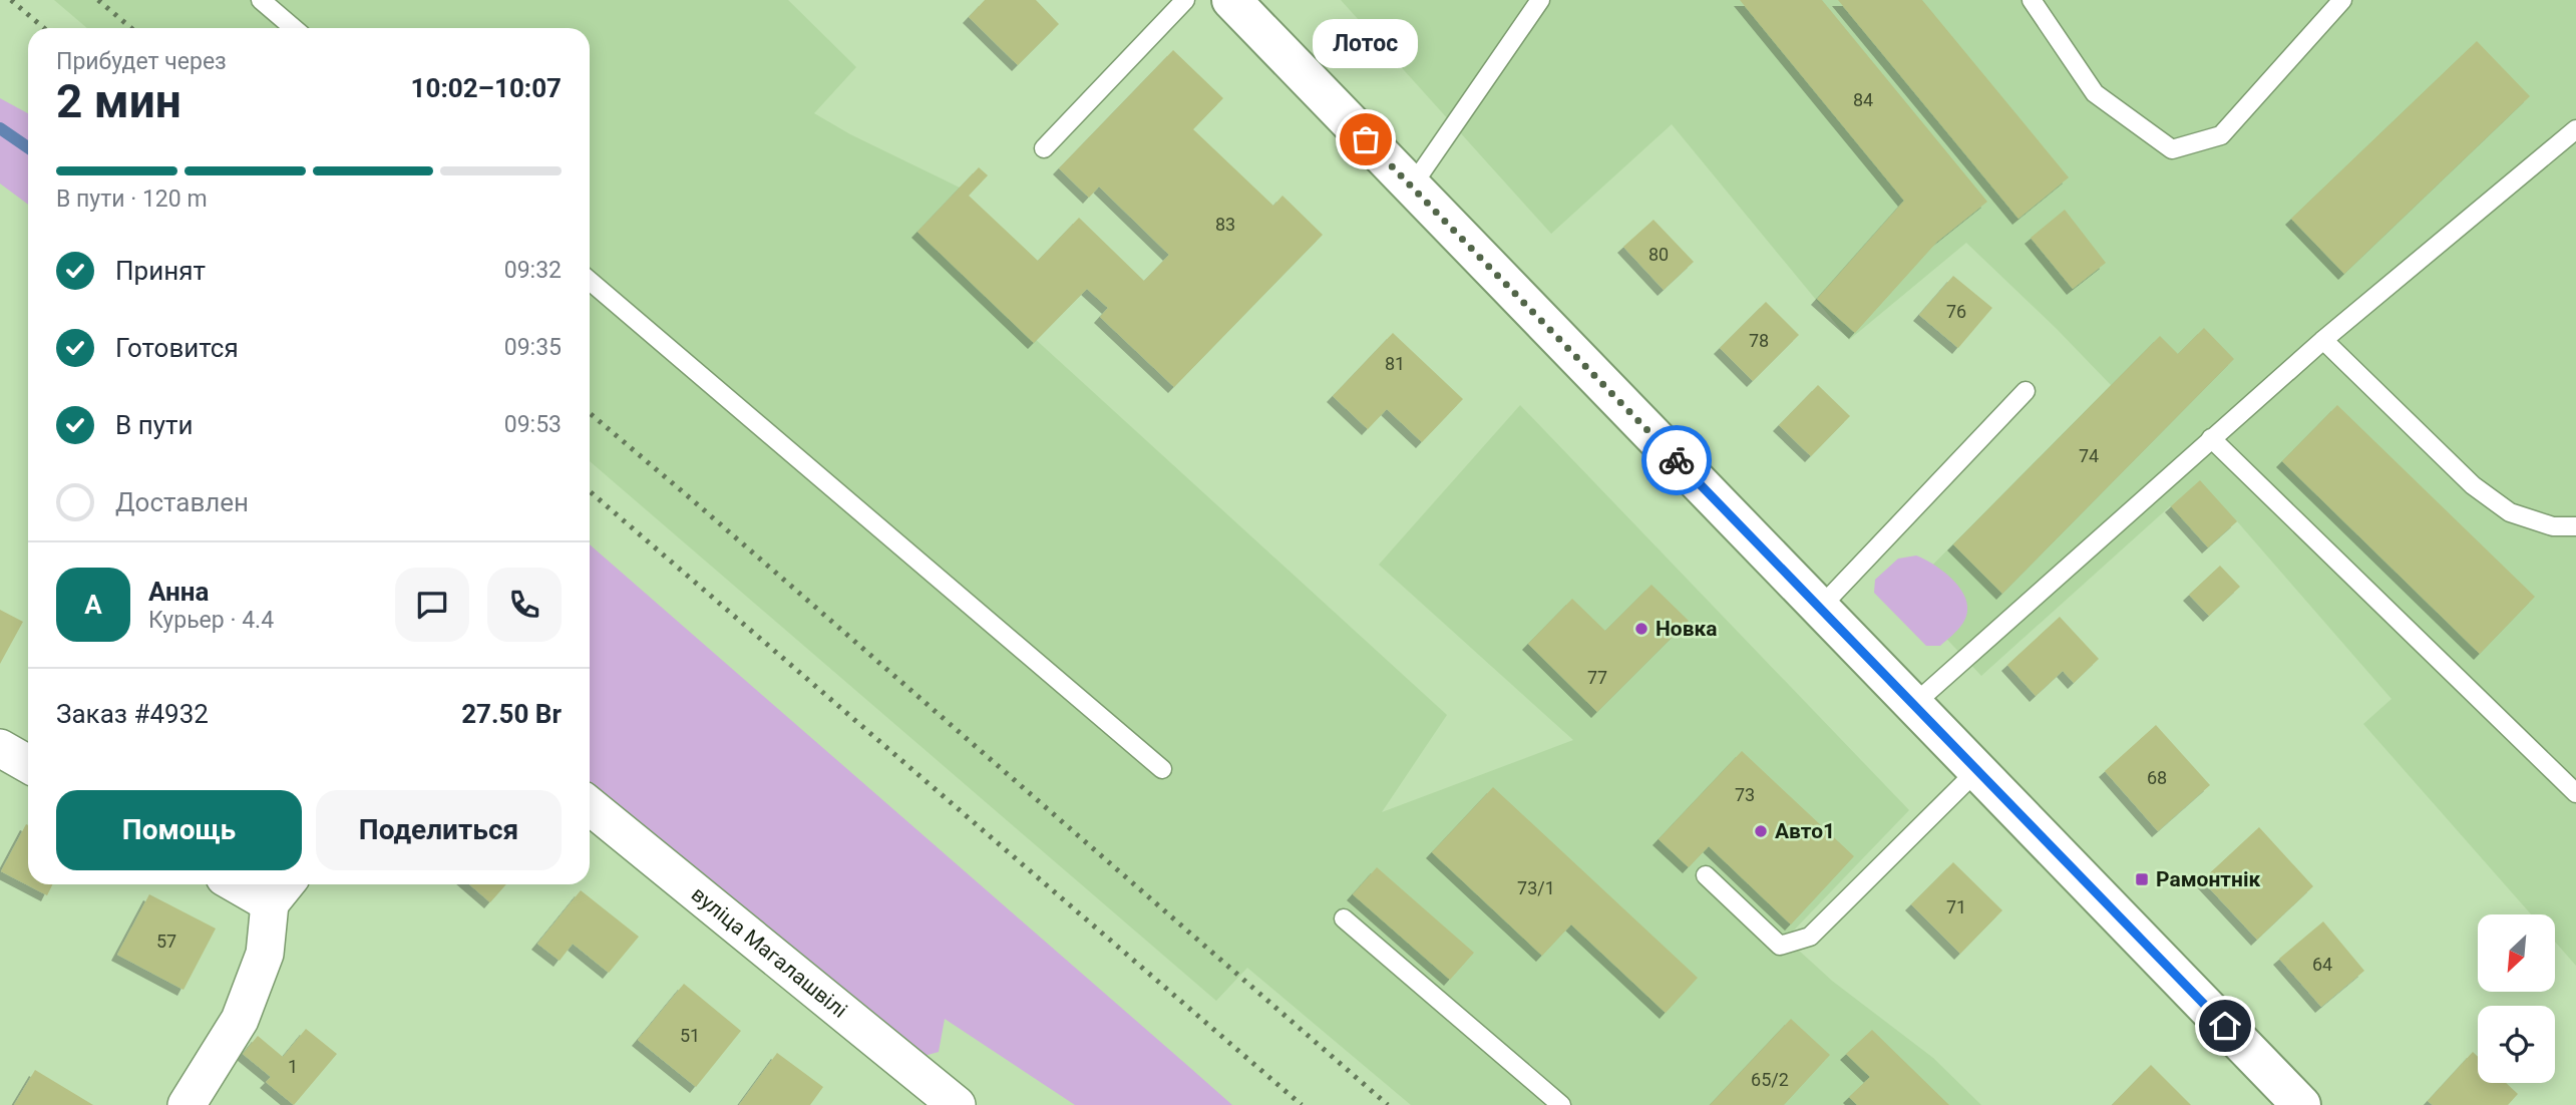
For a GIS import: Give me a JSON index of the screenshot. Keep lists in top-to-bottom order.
{
  "streets": {
    "street": ["вуліца Магалашвілі"]
  },
  "places": {
    "other": ["Лотос", "Новка", "Авто1"],
    "transit": ["Рамонтнік"]
  },
  "house_numbers": [
    "84",
    "83",
    "80",
    "76",
    "78",
    "81",
    "74",
    "77",
    "68",
    "73",
    "73/1",
    "71",
    "57",
    "64",
    "51",
    "1",
    "65/2"
  ],
  "north": "bottom left",
  "page": {
    "bubble": "Лотос",
    "heading": ["2 мин", "Прибудет через", "10:02–10:07"],
    "panel": [
      "Анна",
      "Курьер · 4.4",
      "Заказ #4932",
      "27.50 Br"
    ],
    "bar": "В пути · 120 m",
    "list": [
      ["Принят", "09:32"],
      ["Готовится", "09:35"],
      ["В пути", "09:53"],
      "Доставлен"
    ],
    "round": "А",
    "buttons": ["Помощь", "Поделиться"]
  }
}
